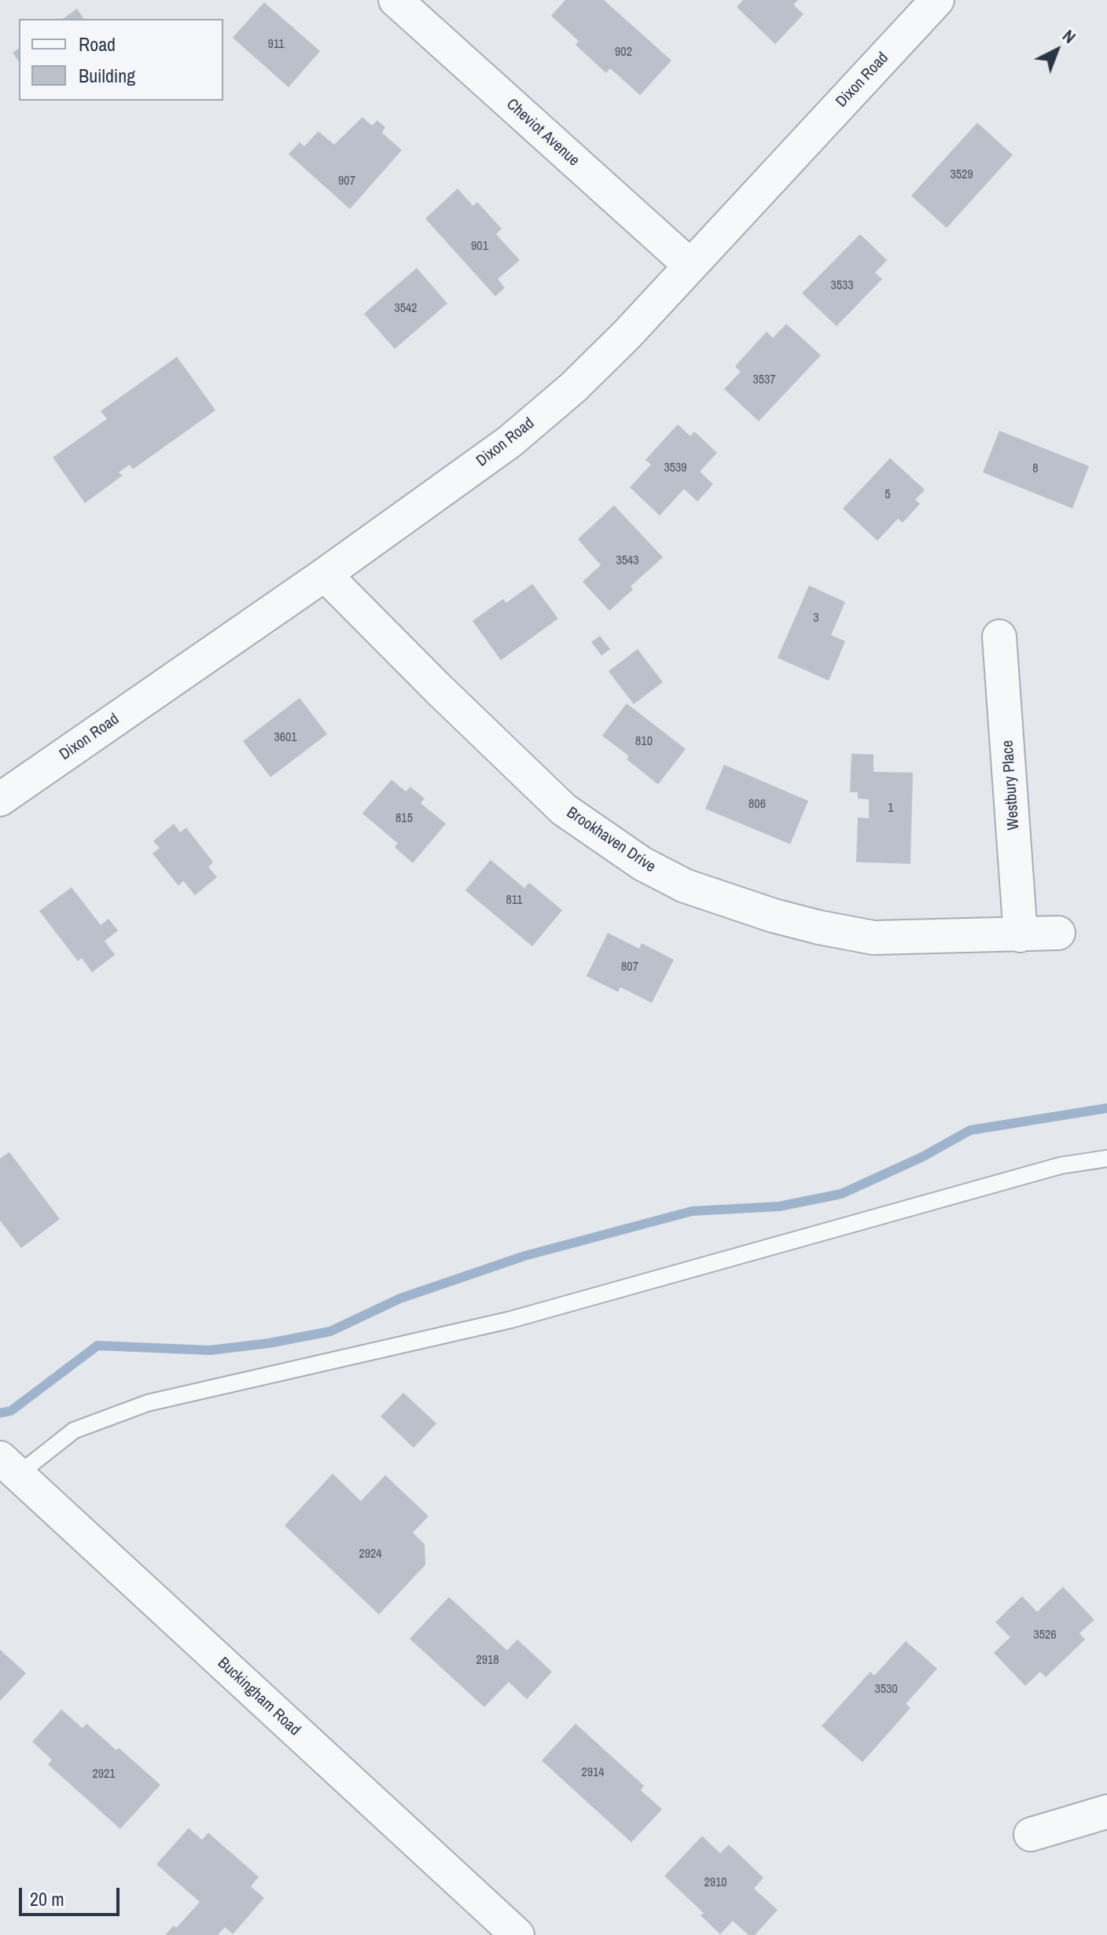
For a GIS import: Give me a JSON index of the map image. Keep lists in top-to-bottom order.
{
  "streets": {
    "street": [
      "Dixon Road",
      "Cheviot Avenue",
      "Westbury Place",
      "Brookhaven Drive",
      "Buckingham Road"
    ]
  },
  "crossings": [
    ["Dixon Road", "Cheviot Avenue"],
    ["Dixon Road", "Brookhaven Drive"],
    ["Westbury Place", "Brookhaven Drive"]
  ],
  "house_numbers": [
    "911",
    "902",
    "3529",
    "907",
    "901",
    "3533",
    "3542",
    "3537",
    "3539",
    "8",
    "5",
    "3543",
    "3",
    "3601",
    "810",
    "806",
    "1",
    "815",
    "811",
    "807",
    "2924",
    "3526",
    "2918",
    "3530",
    "2914",
    "2921",
    "2910"
  ],
  "legend": ["Road", "Building"],
  "scale_bar": "20 m",
  "north": "top right"
}
